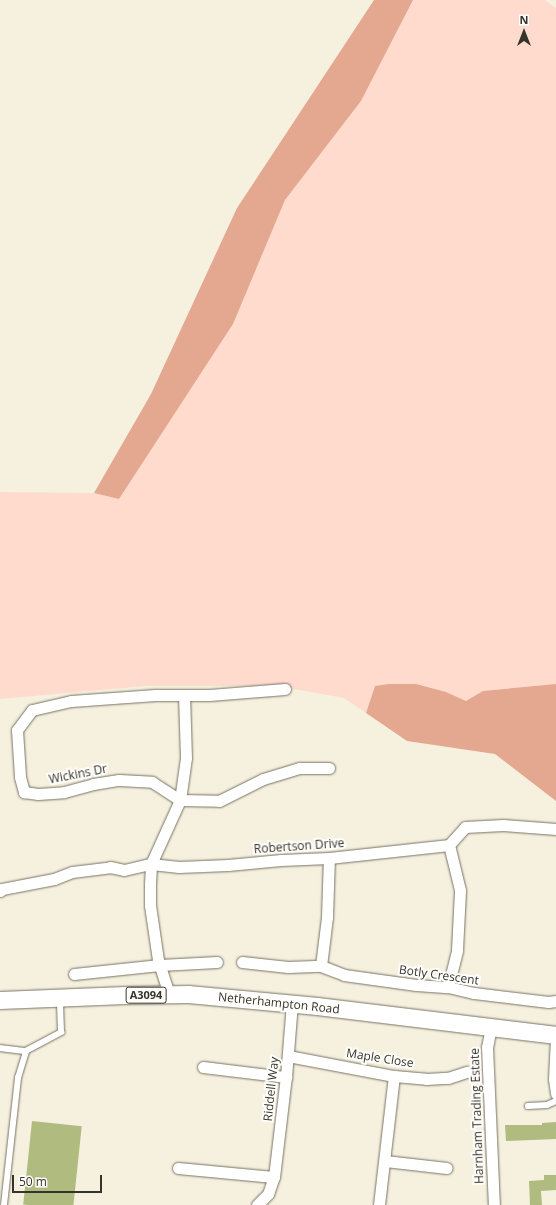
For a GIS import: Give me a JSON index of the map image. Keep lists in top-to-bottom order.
{
  "streets": {
    "main road": ["A3094", "Netherhampton Road"],
    "street": [
      "Wickins Dr",
      "Robertson Drive",
      "Botly Crescent",
      "Maple Close",
      "Riddell Way",
      "Harnham Trading Estate"
    ]
  },
  "crossings": [
    ["Netherhampton Road", "Riddell Way"],
    ["Netherhampton Road", "Harnham Trading Estate"],
    ["Maple Close", "Riddell Way"]
  ],
  "scale_bar": "50 m",
  "north": "top"
}
